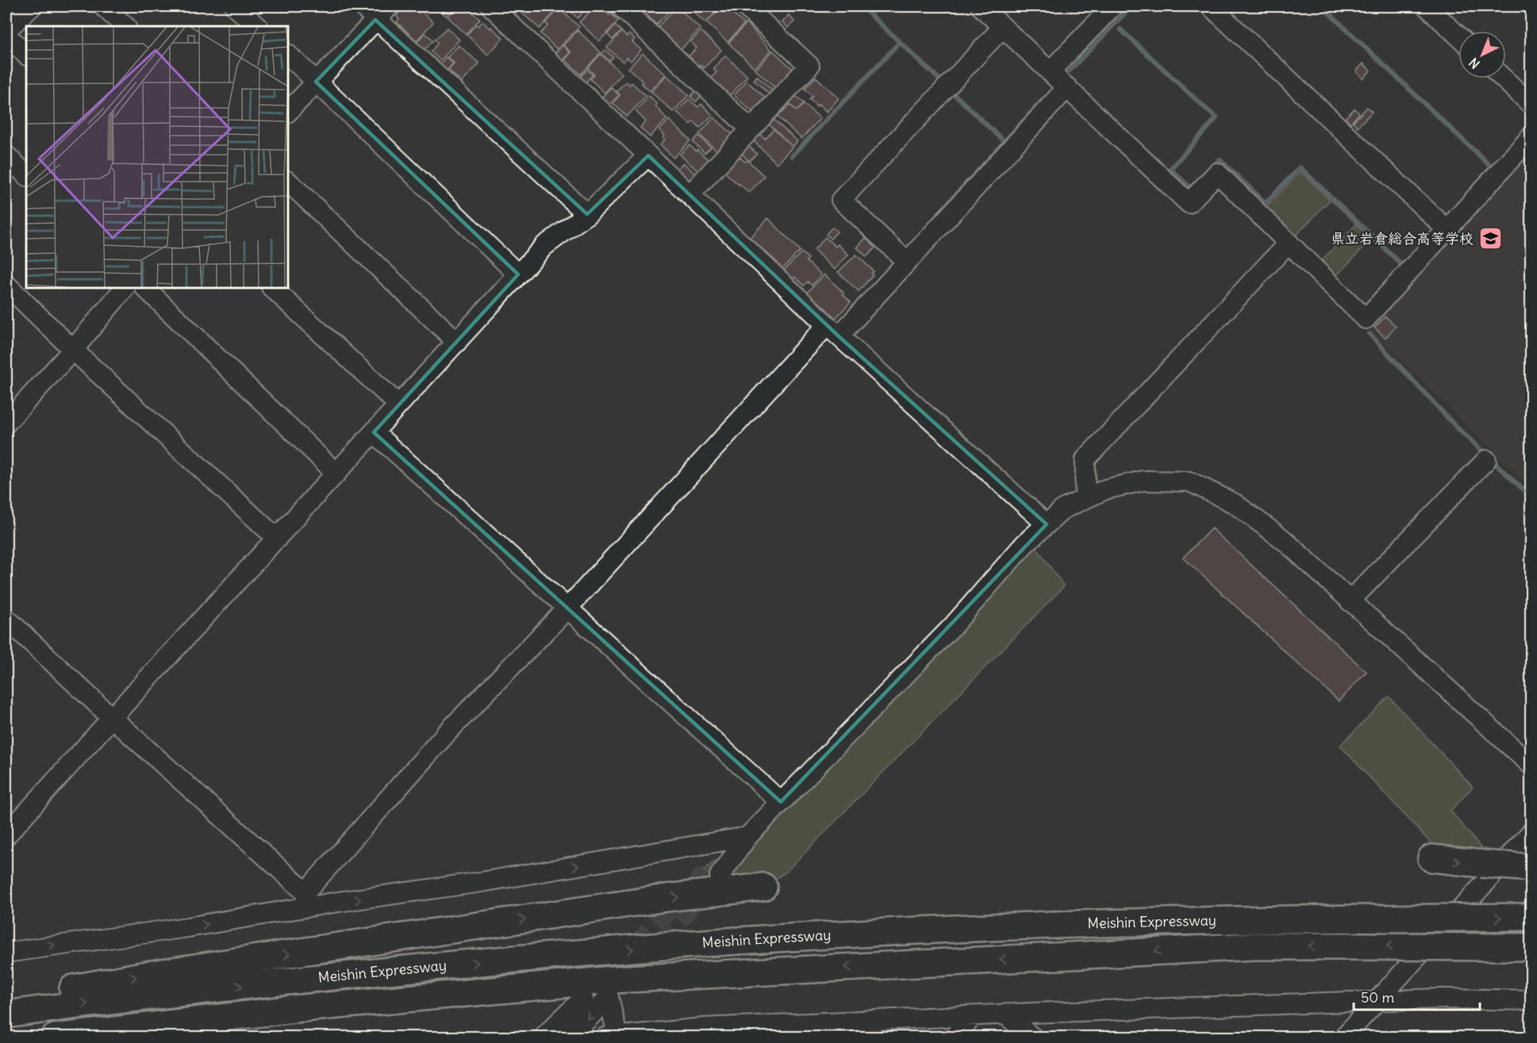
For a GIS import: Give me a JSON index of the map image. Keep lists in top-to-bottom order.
{
  "streets": {
    "highway": ["Meishin Expressway"]
  },
  "places": {
    "school or university": ["県立岩倉総合高等学校"]
  },
  "scale_bar": "50 m",
  "north": "bottom left"
}
